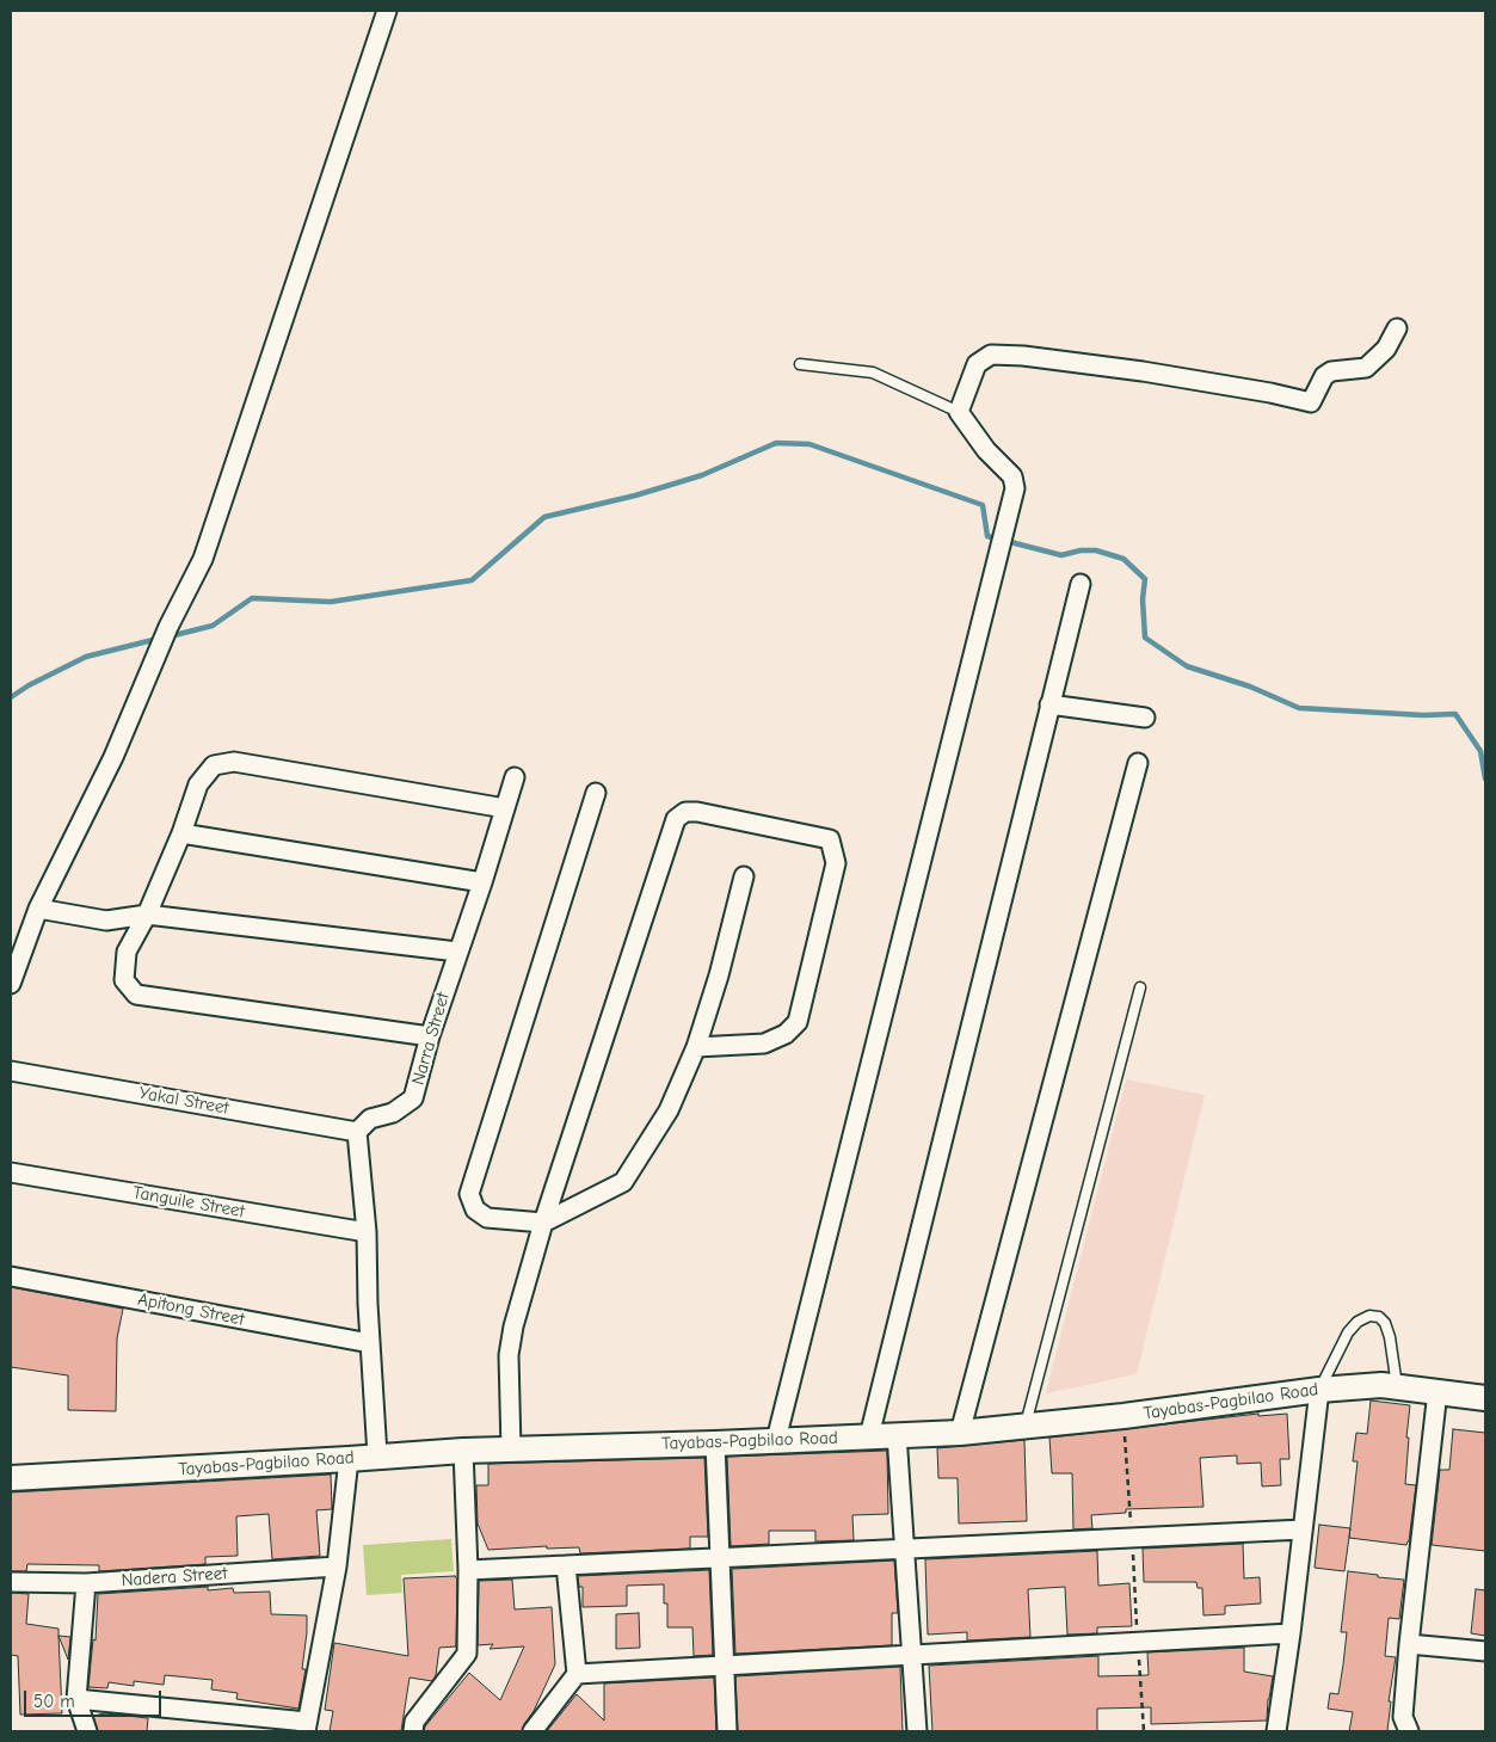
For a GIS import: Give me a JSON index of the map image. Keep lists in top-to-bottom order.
{
  "streets": {
    "main road": ["Tayabas-Pagbilao Road"],
    "street": [
      "Narra Street",
      "Yakal Street",
      "Tanguile Street",
      "Apitong Street",
      "Nadera Street"
    ]
  },
  "crossings": [
    ["Narra Street", "Yakal Street"]
  ],
  "scale_bar": "50 m"
}
